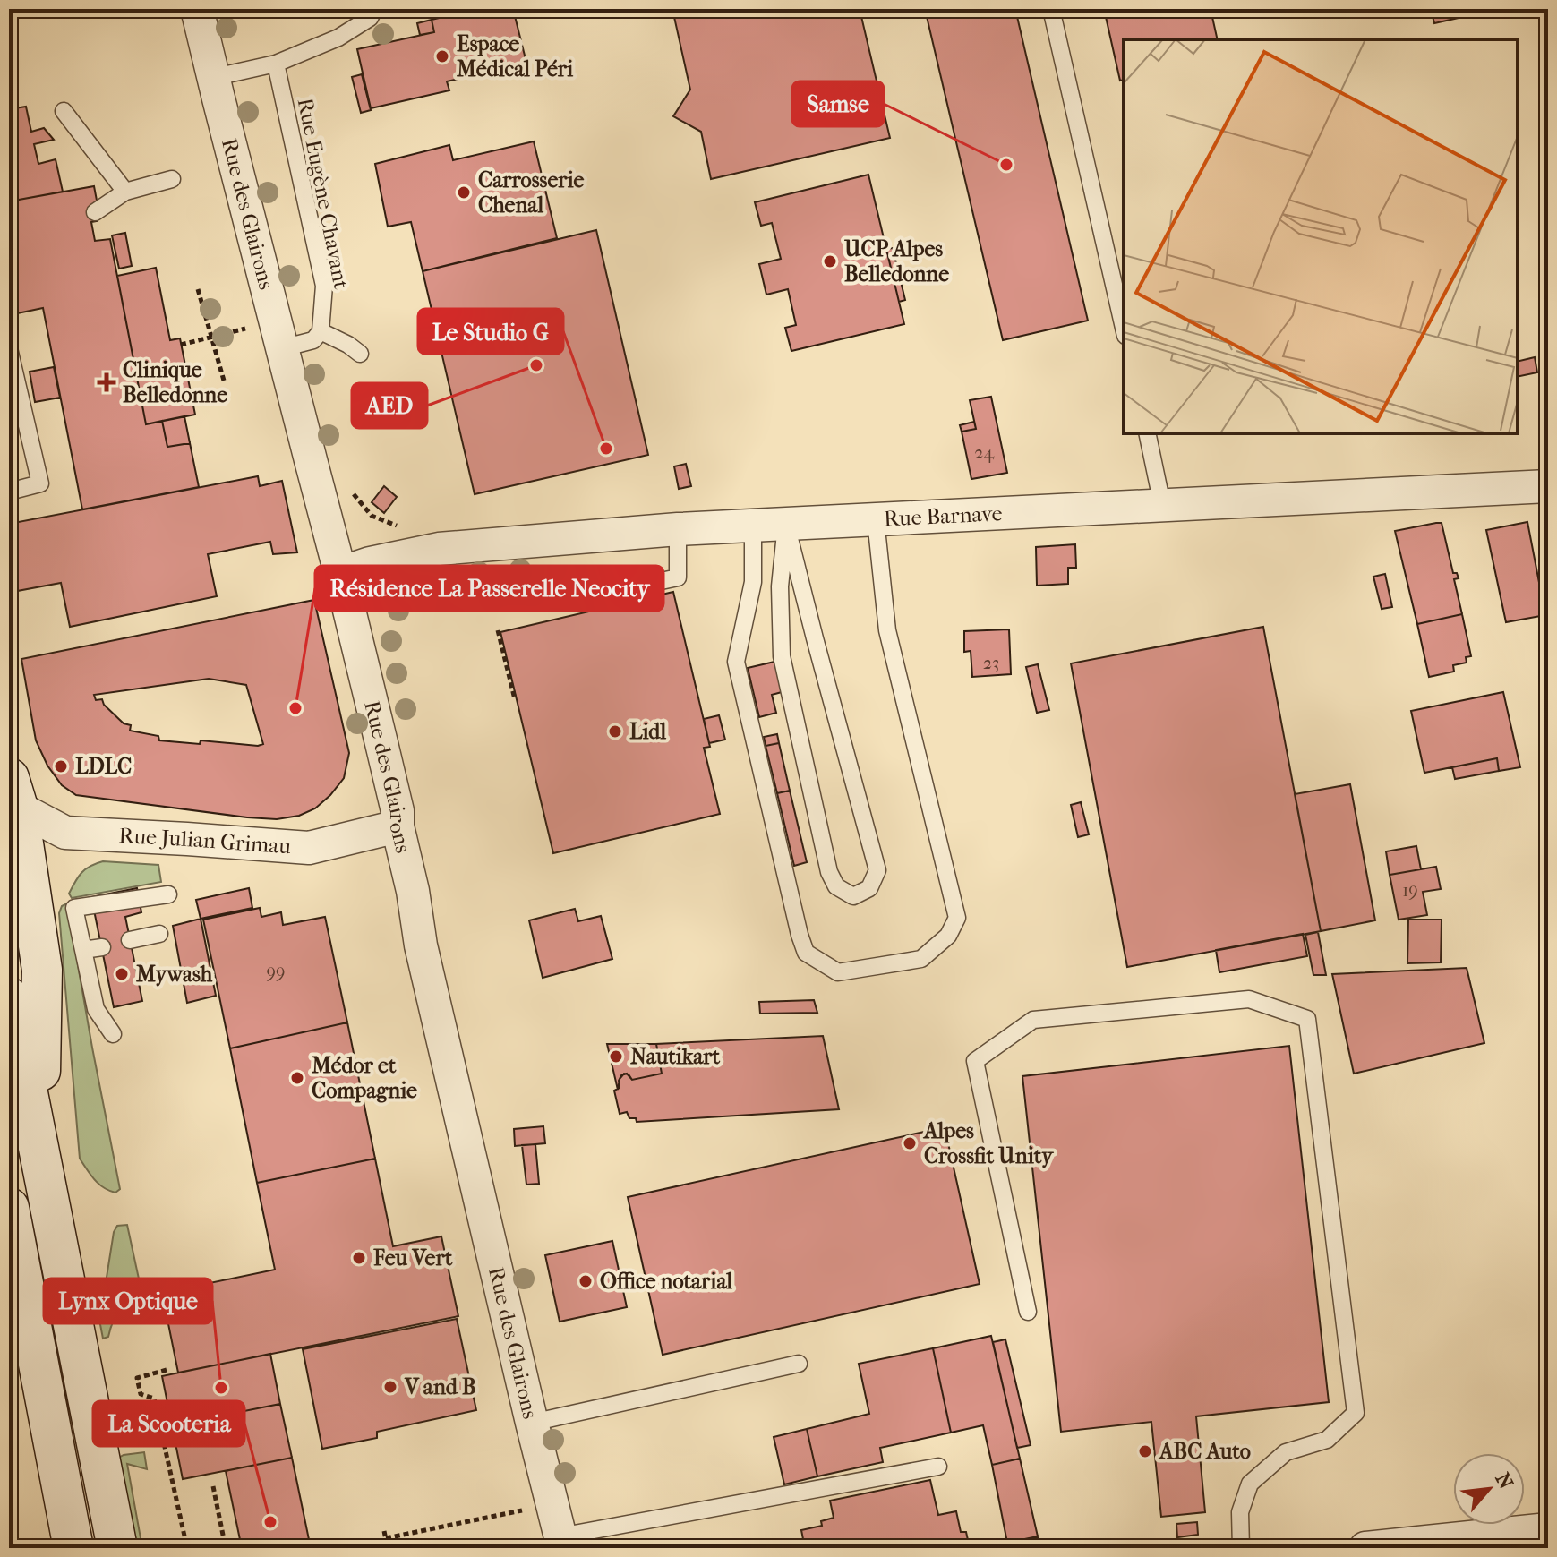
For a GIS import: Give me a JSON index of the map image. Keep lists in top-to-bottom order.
{
  "streets": {
    "street": ["Rue des Glairons", "Rue Barnave", "Rue Julian Grimau"],
    "lane": ["Rue Eugène Chavant"]
  },
  "crossings": [
    ["Rue des Glairons", "Rue Barnave"],
    ["Rue des Glairons", "Rue Julian Grimau"]
  ],
  "places": {
    "other": [
      "Espace Médical Péri",
      "Samse",
      "Carrosserie Chenal",
      "UCP Alpes Belledonne",
      "AED",
      "Le Studio G",
      "Résidence La Passerelle Neocity",
      "Lidl",
      "LDLC",
      "Mywash",
      "Nautikart",
      "Médor et Compagnie",
      "Alpes Crossfit Unity",
      "Feu Vert",
      "Office notarial",
      "V and B",
      "Lynx Optique",
      "ABC Auto",
      "La Scooteria"
    ],
    "health": ["Clinique Belledonne"]
  },
  "house_numbers": [
    "24",
    "23",
    "19",
    "99"
  ],
  "north": "top right"
}
